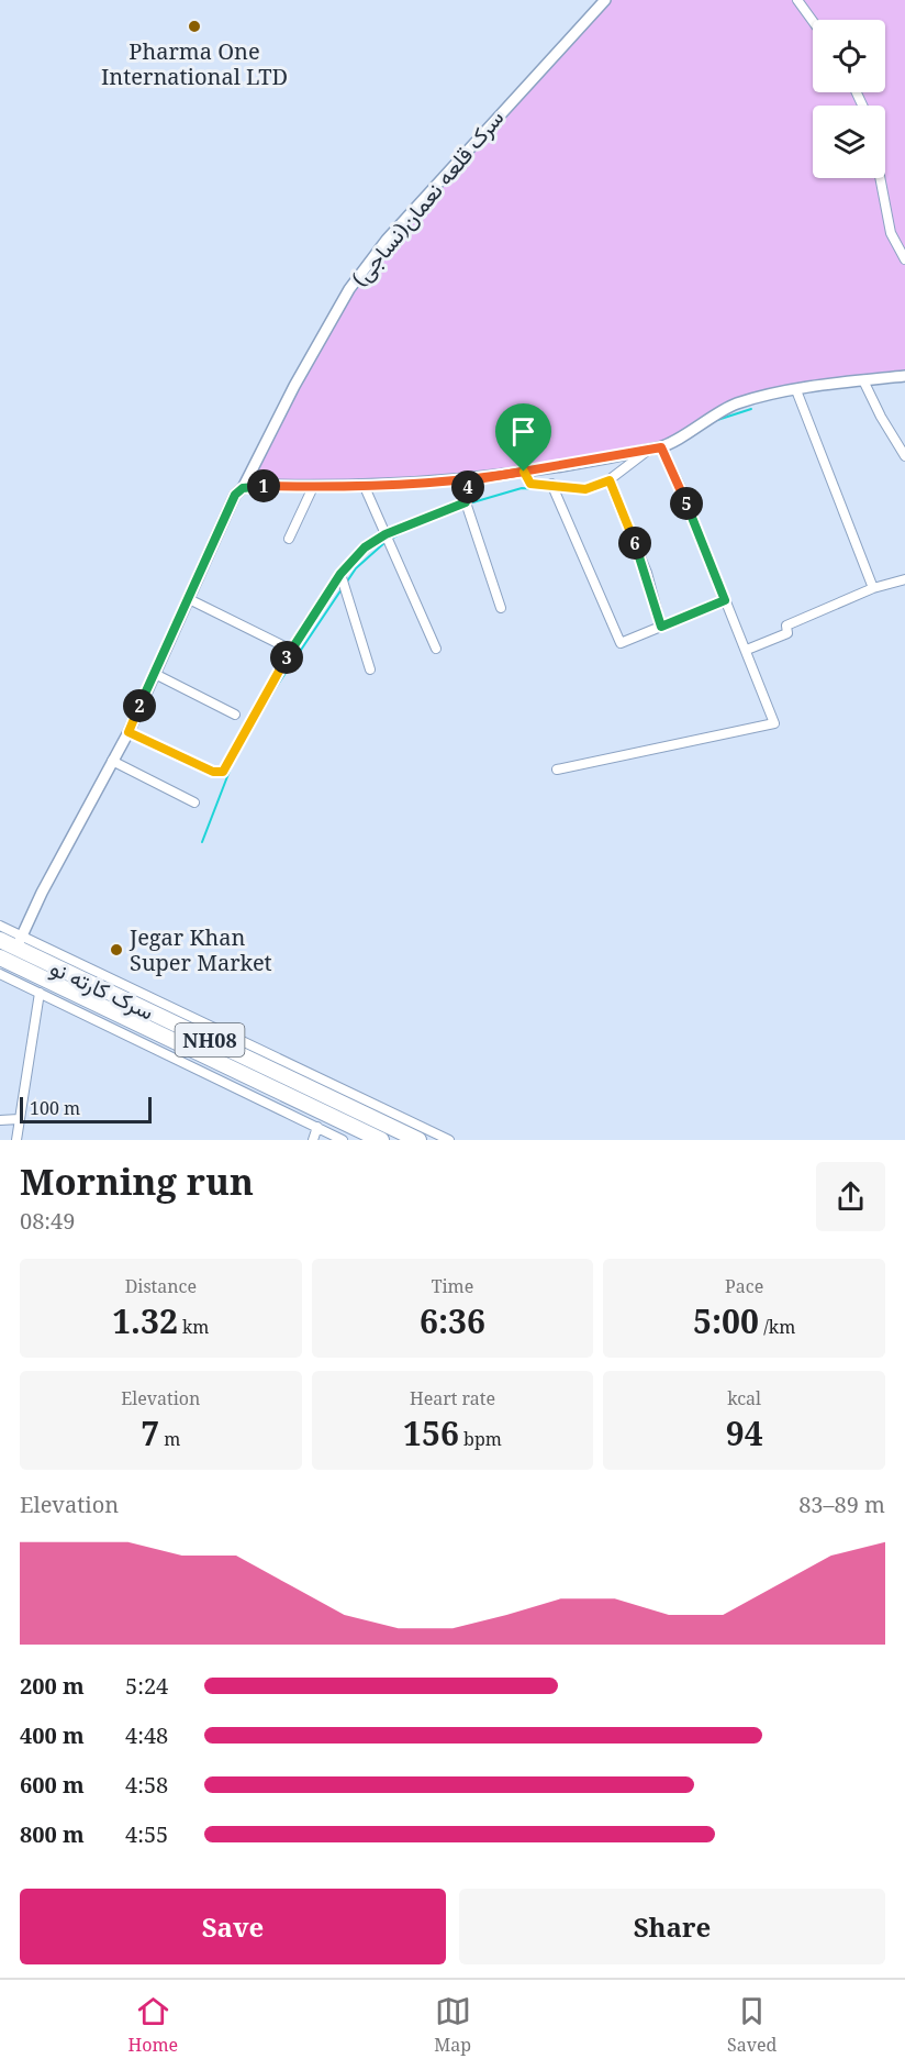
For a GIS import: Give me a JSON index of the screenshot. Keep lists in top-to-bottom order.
{
  "streets": {
    "highway": ["سرک کارته نو", "NH08"],
    "street": ["سرک قلعه نعمان(نساجی)"]
  },
  "crossings": [
    ["سرک قلعه نعمان(نساجی)", "سرک کارته نو"]
  ],
  "places": ["Pharma One International LTD", "Jegar Khan Super Market"],
  "scale_bar": "100 m",
  "page": {
    "pins": [
      "1",
      "4",
      "5",
      "6",
      "3",
      "2"
    ],
    "scale": "100 m",
    "heading": ["Morning run", "08:49"],
    "stats": [
      ["Distance", "1.32 km"],
      ["Time", "6:36"],
      ["Pace", "5:00 /km"],
      ["Elevation", "7 m"],
      ["Heart rate", "156 bpm"],
      ["kcal", "94"]
    ],
    "chart": ["Elevation", "83–89 m"],
    "list": [
      {
        "name": "200 m",
        "note": "5:24"
      },
      {
        "name": "400 m",
        "note": "4:48"
      },
      {
        "name": "600 m",
        "note": "4:58"
      },
      {
        "name": "800 m",
        "note": "4:55"
      }
    ],
    "buttons": ["Save", "Share"],
    "tabs": ["Home", "Map", "Saved"]
  }
}
